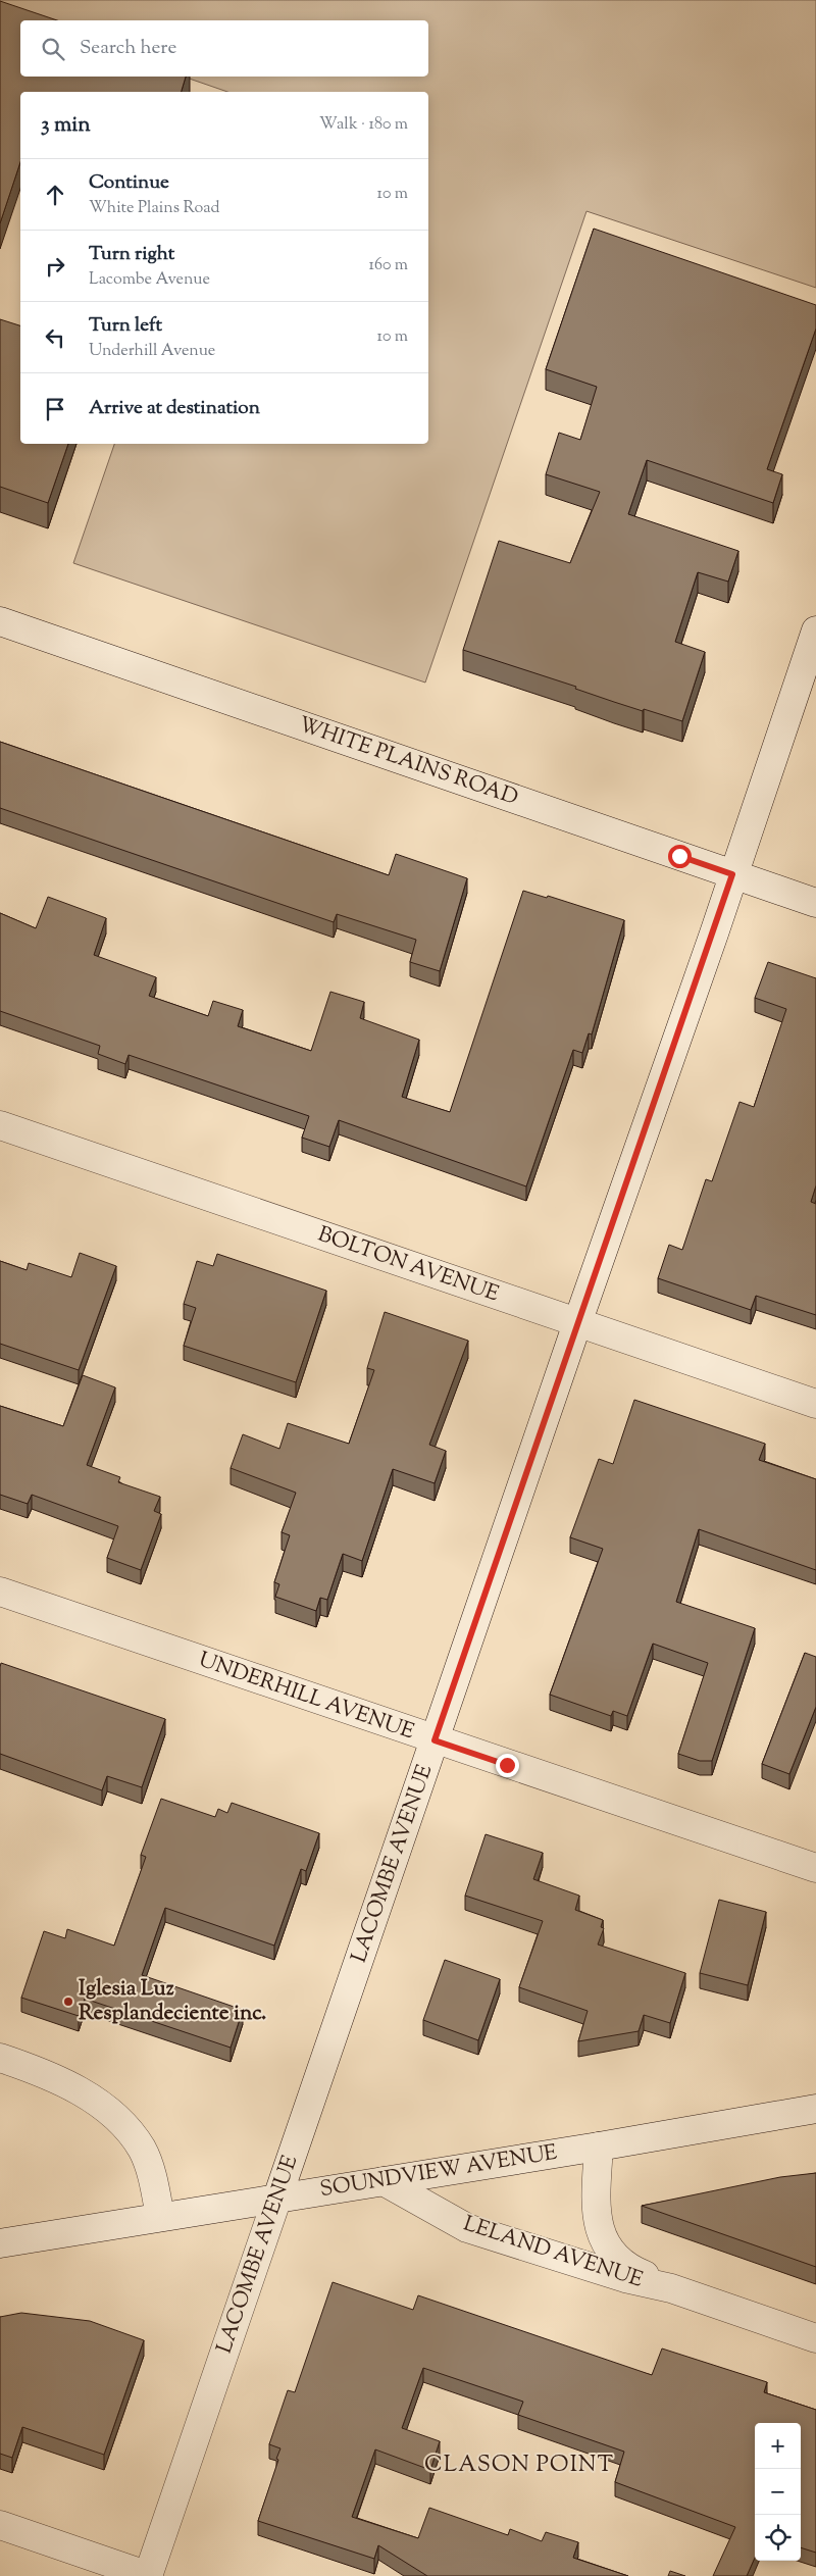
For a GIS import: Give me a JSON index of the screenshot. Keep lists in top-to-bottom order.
{
  "streets": {
    "main road": [
      "WHITE PLAINS ROAD",
      "BOLTON AVENUE",
      "UNDERHILL AVENUE",
      "LACOMBE AVENUE",
      "SOUNDVIEW AVENUE",
      "LELAND AVENUE"
    ]
  },
  "crossings": [
    ["WHITE PLAINS ROAD", "LACOMBE AVENUE"],
    ["BOLTON AVENUE", "LACOMBE AVENUE"],
    ["UNDERHILL AVENUE", "LACOMBE AVENUE"],
    ["LACOMBE AVENUE", "SOUNDVIEW AVENUE"],
    ["SOUNDVIEW AVENUE", "LELAND AVENUE"]
  ],
  "districts": ["CLASON POINT"],
  "places": ["Iglesia Luz Resplandeciente inc."],
  "page": {
    "search": "Search here",
    "heading": ["3 min", "Walk · 180 m"],
    "list": [
      ["Continue", "White Plains Road", "10 m"],
      ["Turn right", "Lacombe Avenue", "160 m"],
      ["Turn left", "Underhill Avenue", "10 m"],
      "Arrive at destination"
    ],
    "map_buttons": ["+", "−"]
  }
}
